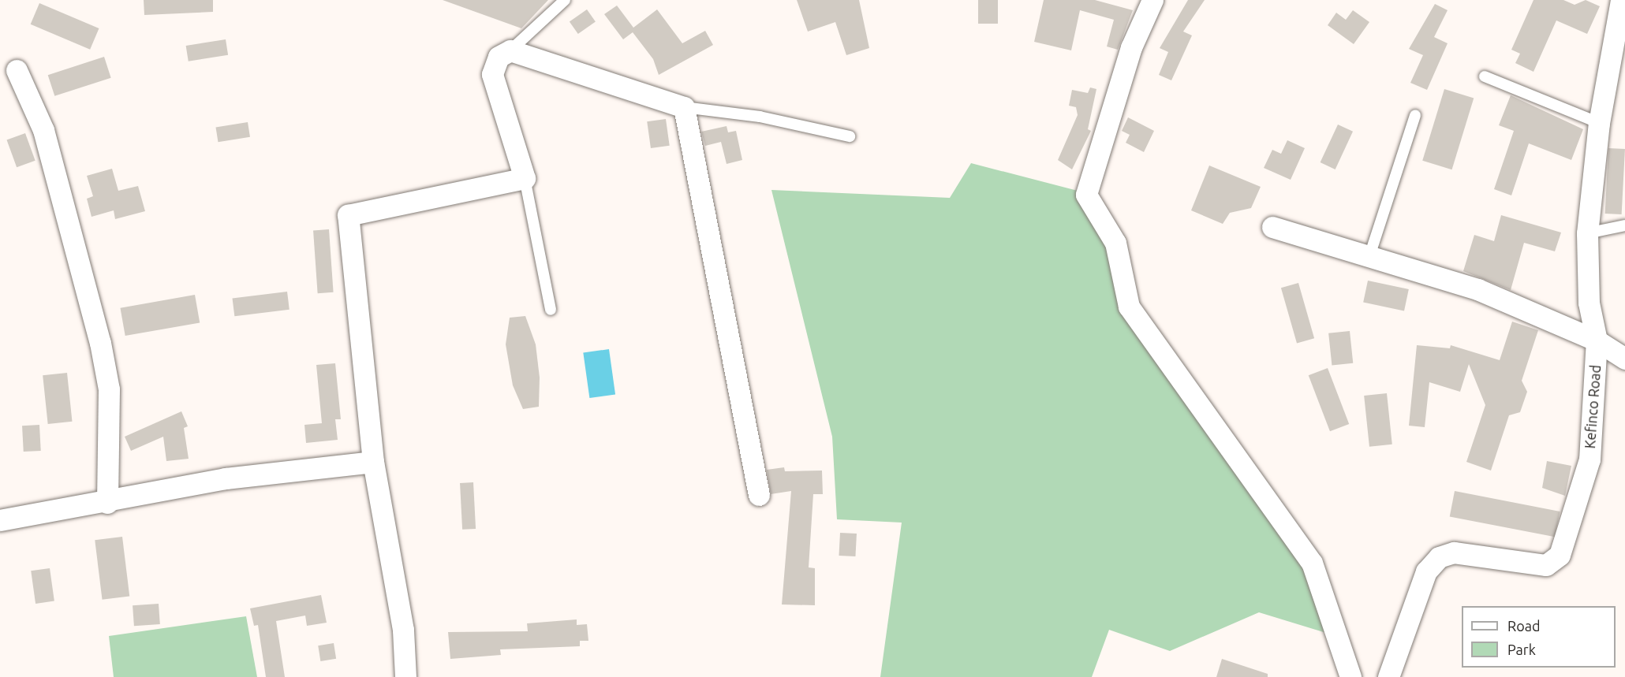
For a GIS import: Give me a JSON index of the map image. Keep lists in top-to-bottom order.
{
  "streets": {
    "street": ["Kefinco Road"]
  },
  "legend": ["Road", "Park"]
}
